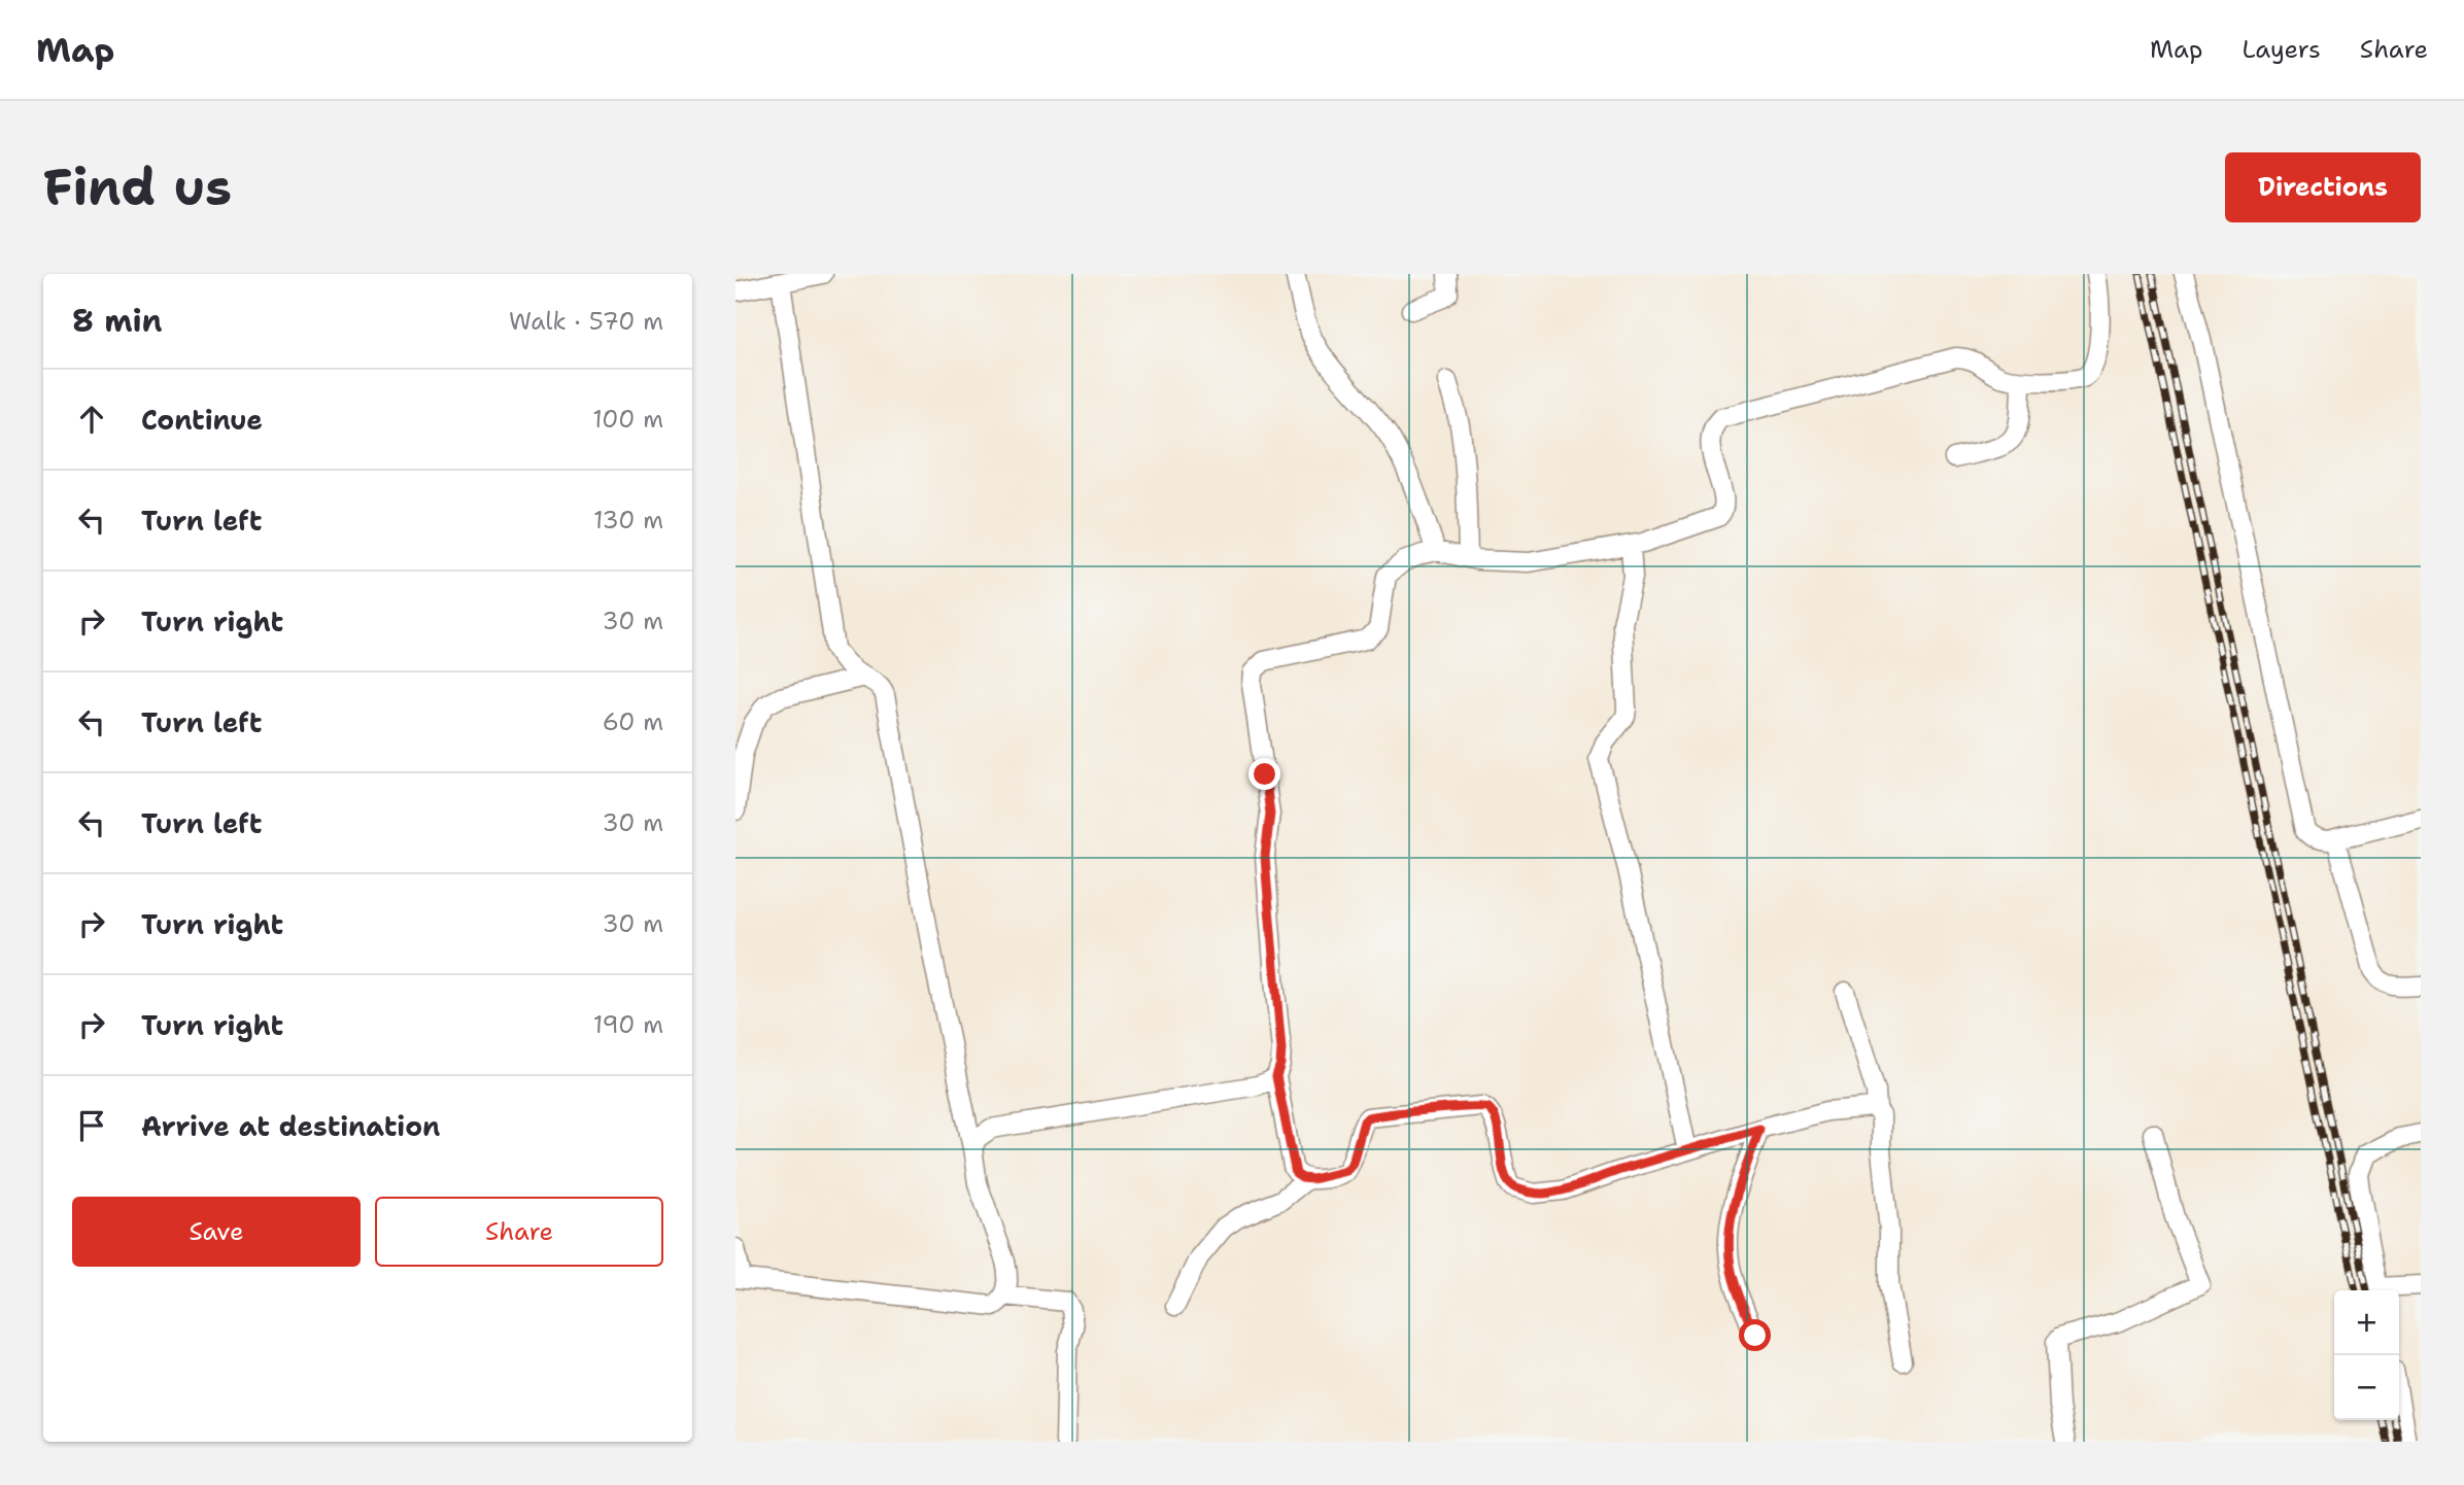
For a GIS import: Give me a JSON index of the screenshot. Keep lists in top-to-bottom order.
{
  "page": {
    "header": "Map",
    "nav": ["Map", "Layers", "Share"],
    "buttons": [
      "Directions",
      ["Save", "Share"]
    ],
    "title": "Find us",
    "heading": ["8 min", "Walk · 570 m"],
    "list": [
      ["Continue", "100 m"],
      ["Turn left", "130 m"],
      ["Turn right", "30 m"],
      ["Turn left", "60 m"],
      ["Turn left", "30 m"],
      ["Turn right", "30 m"],
      ["Turn right", "190 m"],
      "Arrive at destination"
    ],
    "map_buttons": ["+", "−"]
  }
}
